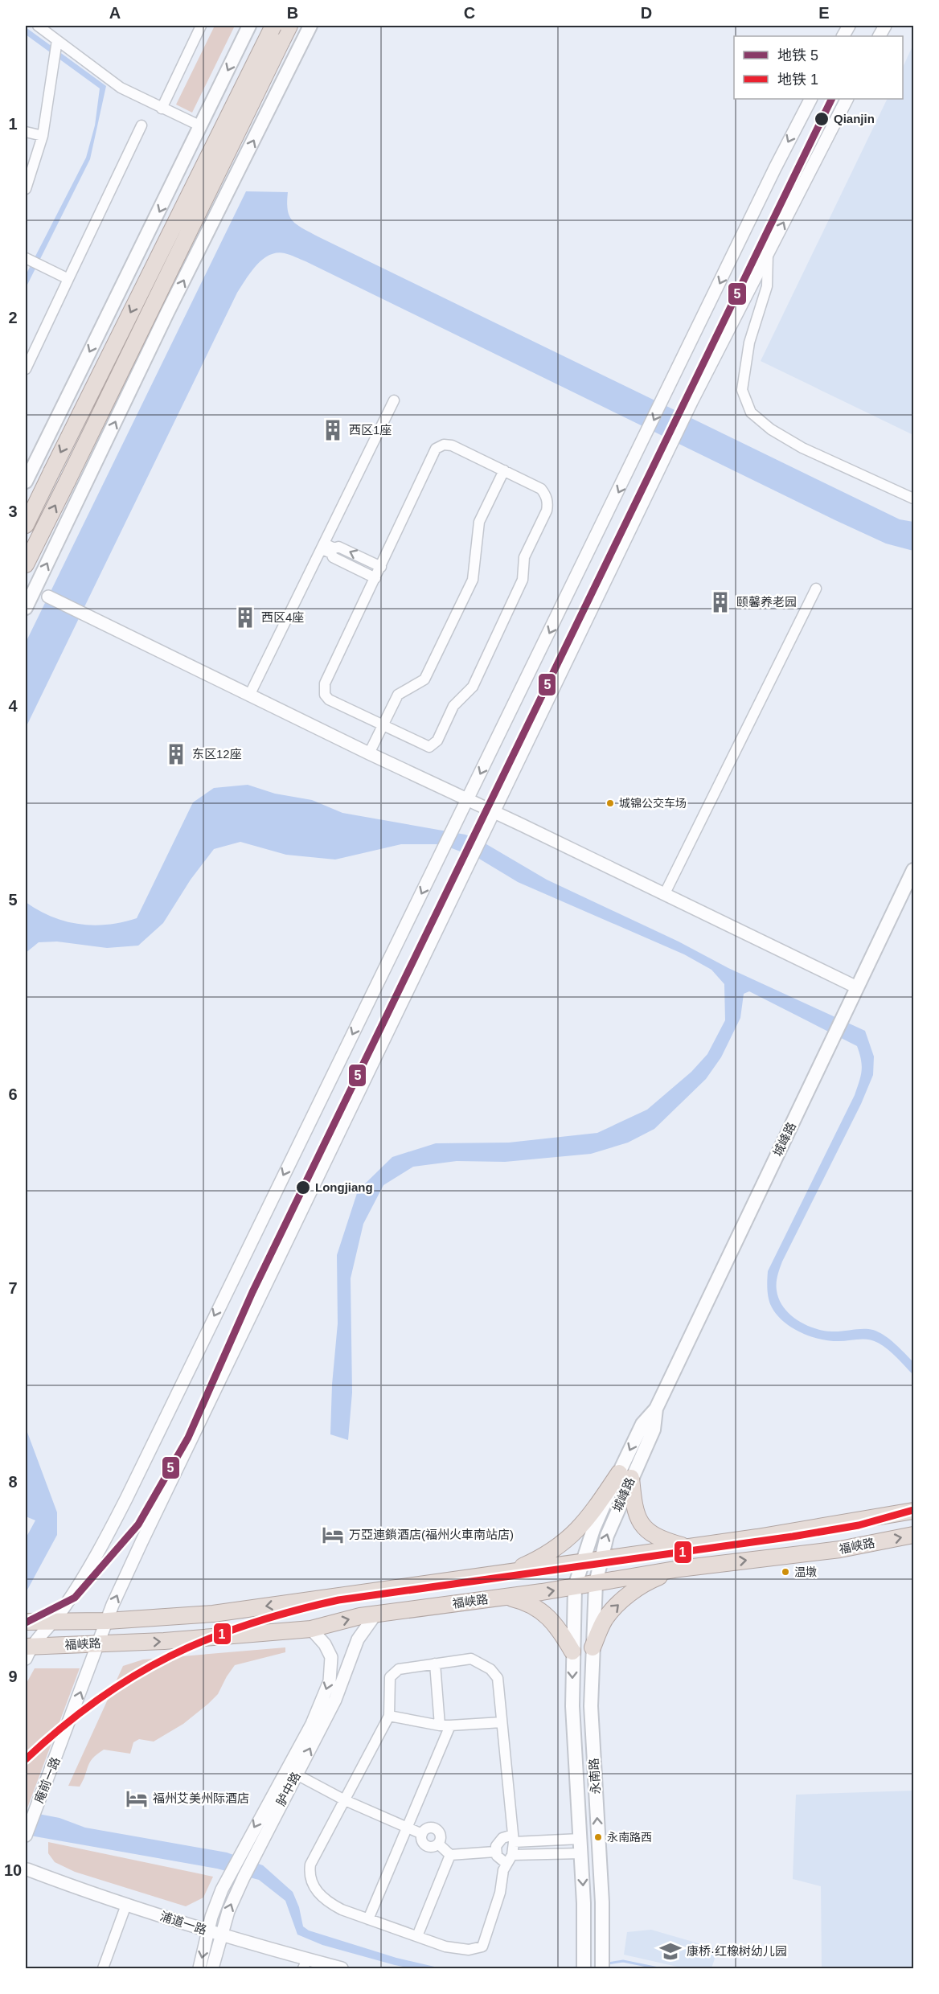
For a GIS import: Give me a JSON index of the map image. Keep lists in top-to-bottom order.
{
  "streets": {
    "highway": ["福峡路"],
    "main road": ["城峰路", "永南路"],
    "street": ["庵前一路", "胪中路", "浦道一路"]
  },
  "crossings": [
    ["城峰路", "福峡路"],
    ["城峰路", "永南路"],
    ["福峡路", "永南路"],
    ["福峡路", "庵前一路"],
    ["福峡路", "胪中路"],
    ["胪中路", "浦道一路"]
  ],
  "one_way": ["永南路"],
  "places": {
    "other": [
      "Qianjin",
      "城锦公交车场",
      "Longjiang",
      "温墩",
      "永南路西"
    ],
    "building": [
      "西区1座",
      "颐馨养老园",
      "西区4座",
      "东区12座"
    ],
    "hotel": ["万亞連鎖酒店(福州火車南站店)", "福州艾美州际酒店"],
    "school or university": ["康桥·红橡树幼儿园"]
  },
  "lines": ["metro line 5", "metro line 1"],
  "legend": ["地铁 5", "地铁 1"],
  "grid": {
    "columns": [
      "A",
      "B",
      "C",
      "D",
      "E"
    ],
    "rows": [
      "1",
      "2",
      "3",
      "4",
      "5",
      "6",
      "7",
      "8",
      "9",
      "10"
    ]
  }
}
